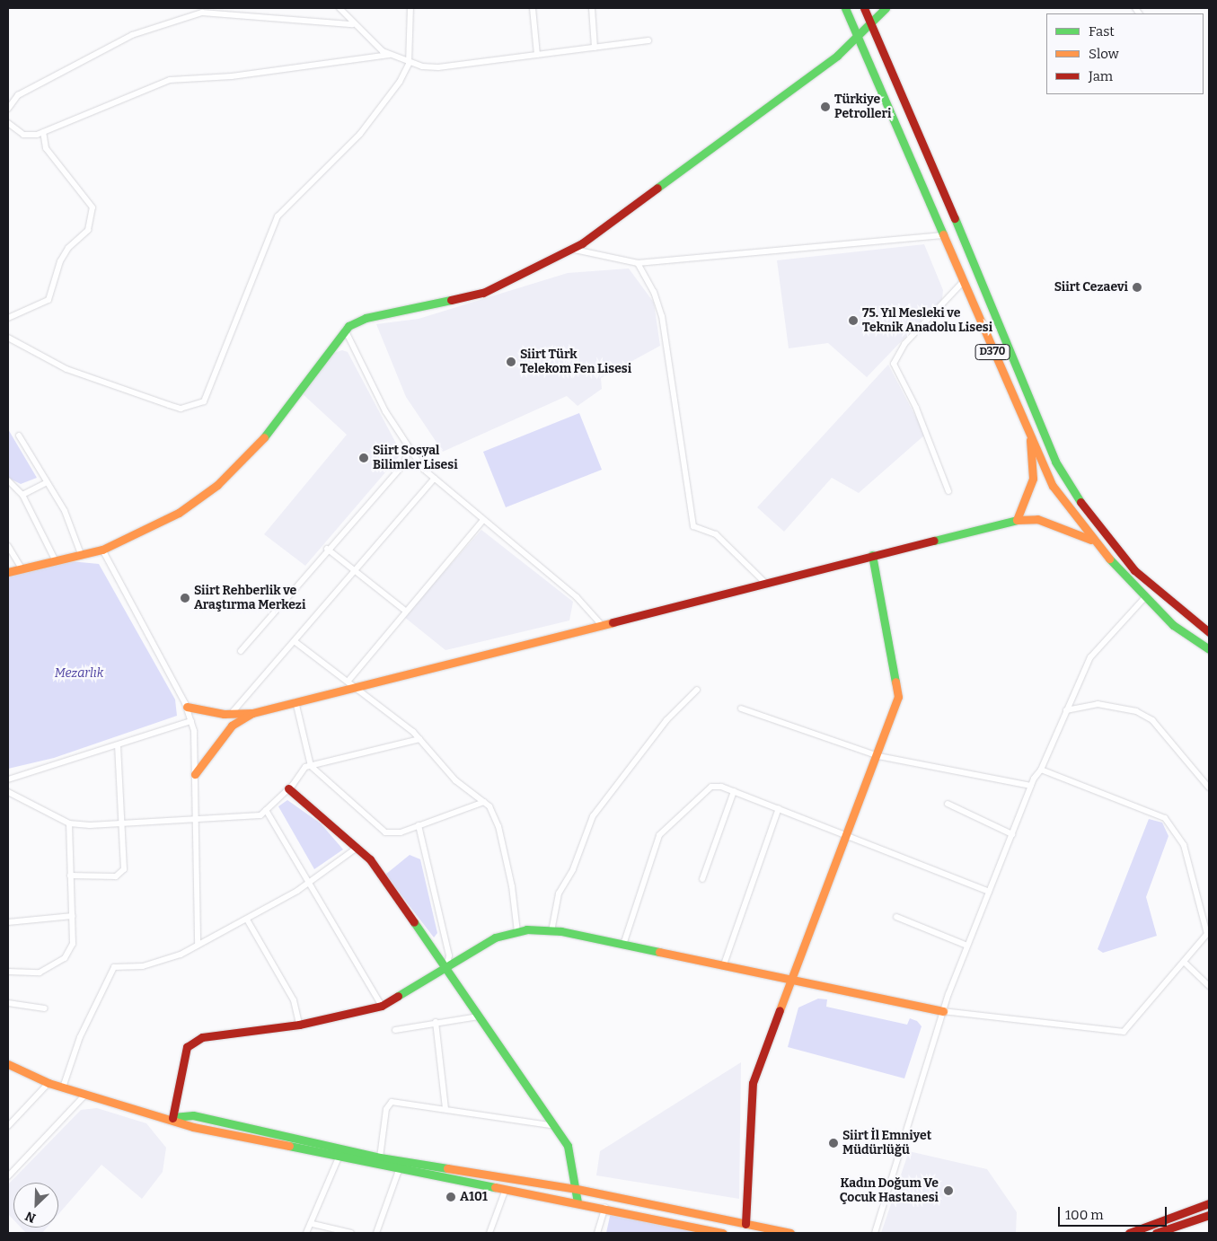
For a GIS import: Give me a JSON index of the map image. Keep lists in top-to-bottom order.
{
  "streets": {
    "main road": ["D370"]
  },
  "parks": ["Mezarlık"],
  "places": [
    "Türkiye Petrolleri",
    "Siirt Cezaevi",
    "75. Yıl Mesleki ve Teknik Anadolu Lisesi",
    "Siirt Türk Telekom Fen Lisesi",
    "Siirt Sosyal Bilimler Lisesi",
    "Siirt Rehberlik ve Araştırma Merkezi",
    "Siirt İl Emniyet Müdürlüğü",
    "Kadın Doğum Ve Çocuk Hastanesi",
    "A101"
  ],
  "legend": ["Fast", "Slow", "Jam"],
  "scale_bar": "100 m",
  "north": "bottom left"
}
